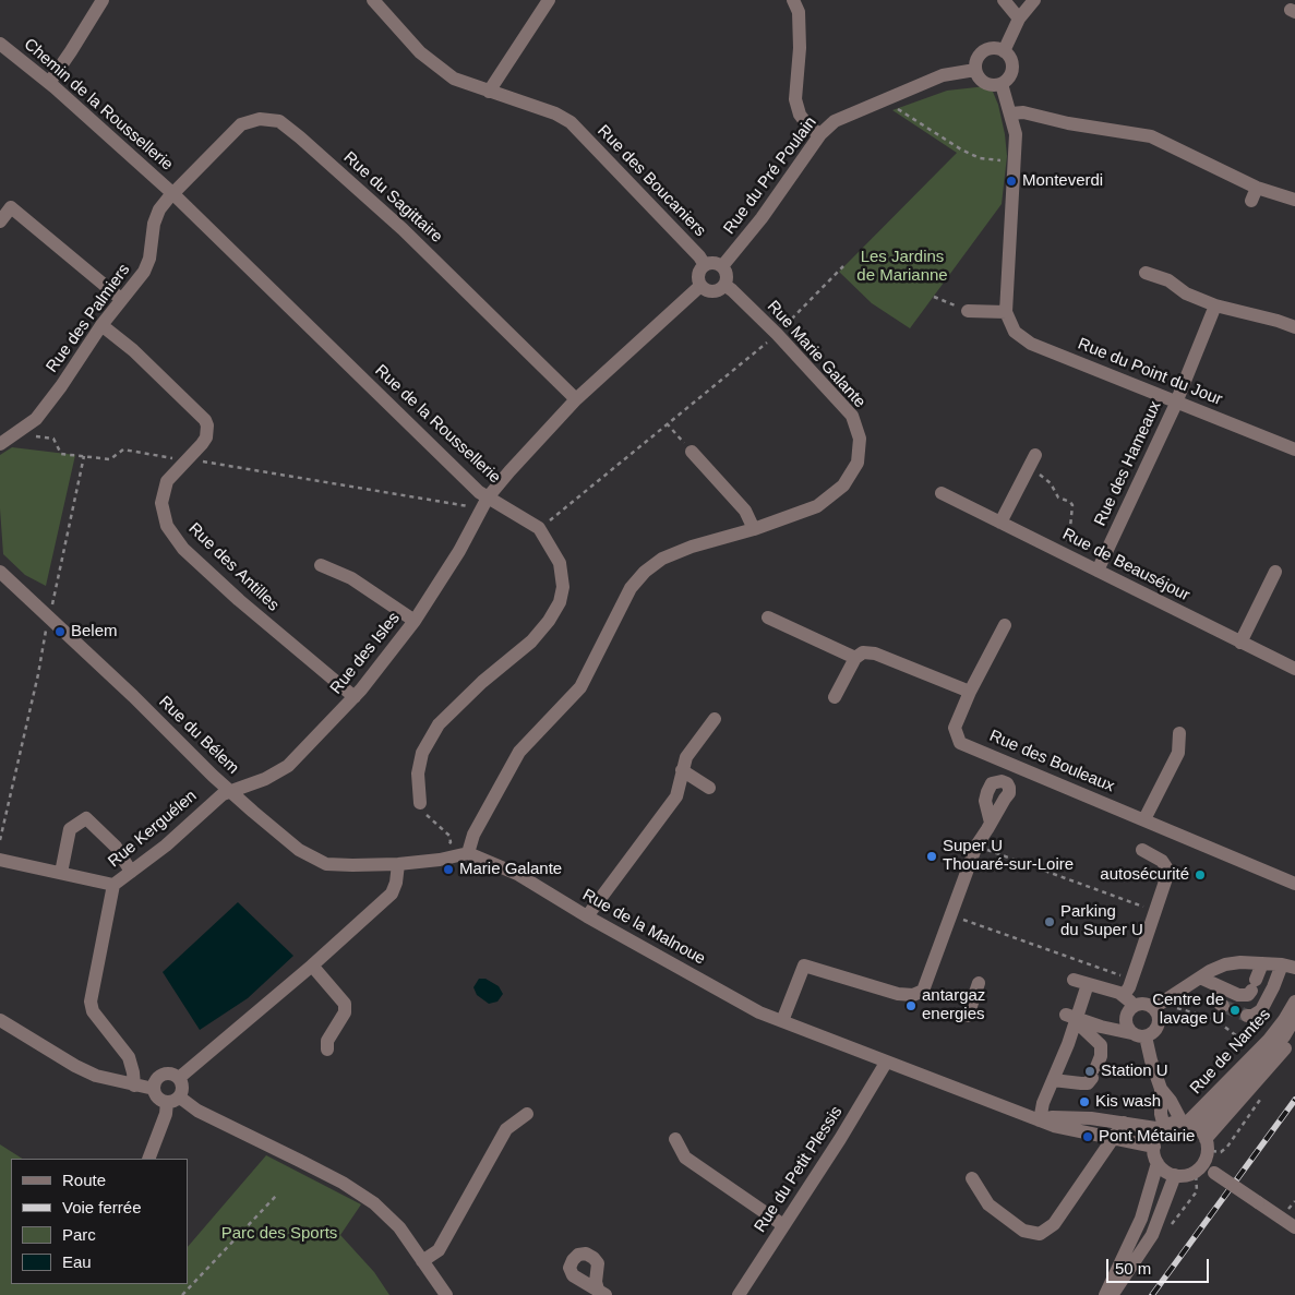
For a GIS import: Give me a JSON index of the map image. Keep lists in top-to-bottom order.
{
  "streets": {
    "street": [
      "Chemin de la Roussellerie",
      "Rue du Pré Poulain",
      "Rue des Boucaniers",
      "Rue du Sagittaire",
      "Rue des Palmiers",
      "Rue Marie Galante",
      "Rue du Point du Jour",
      "Rue de la Roussellerie",
      "Rue des Hameaux",
      "Rue de Beauséjour",
      "Rue des Antilles",
      "Rue des Isles",
      "Rue du Bélem",
      "Rue des Bouleaux",
      "Rue Kerguélen",
      "Rue de la Malnoue",
      "Rue de Nantes",
      "Rue du Petit Plessis"
    ]
  },
  "crossings": [
    ["Chemin de la Roussellerie", "Rue du Sagittaire"],
    ["Chemin de la Roussellerie", "Rue des Palmiers"],
    ["Chemin de la Roussellerie", "Rue de la Roussellerie"],
    ["Rue du Pré Poulain", "Rue des Boucaniers"],
    ["Rue du Pré Poulain", "Rue Marie Galante"],
    ["Rue des Boucaniers", "Rue Marie Galante"],
    ["Rue du Sagittaire", "Rue des Palmiers"],
    ["Rue du Sagittaire", "Rue de la Roussellerie"],
    ["Rue des Palmiers", "Rue de la Roussellerie"],
    ["Rue des Palmiers", "Rue des Antilles"],
    ["Rue Marie Galante", "Rue de la Malnoue"],
    ["Rue du Point du Jour", "Rue des Hameaux"],
    ["Rue de la Roussellerie", "Rue des Isles"],
    ["Rue des Hameaux", "Rue de Beauséjour"],
    ["Rue des Antilles", "Rue des Isles"],
    ["Rue des Isles", "Rue du Bélem"],
    ["Rue des Isles", "Rue Kerguélen"],
    ["Rue du Bélem", "Rue Kerguélen"],
    ["Rue de la Malnoue", "Rue de Nantes"],
    ["Rue de la Malnoue", "Rue du Petit Plessis"]
  ],
  "parks": ["Les Jardins de Marianne", "Parc des Sports"],
  "places": [
    "Monteverdi",
    "Belem",
    "Super U Thouaré-sur-Loire",
    "Marie Galante",
    "autosécurité",
    "Parking du Super U",
    "antargaz energies",
    "Centre de lavage U",
    "Station U",
    "Kis wash",
    "Pont Métairie"
  ],
  "legend": [
    "Route",
    "Voie ferrée",
    "Parc",
    "Eau"
  ],
  "scale_bar": "50 m"
}
